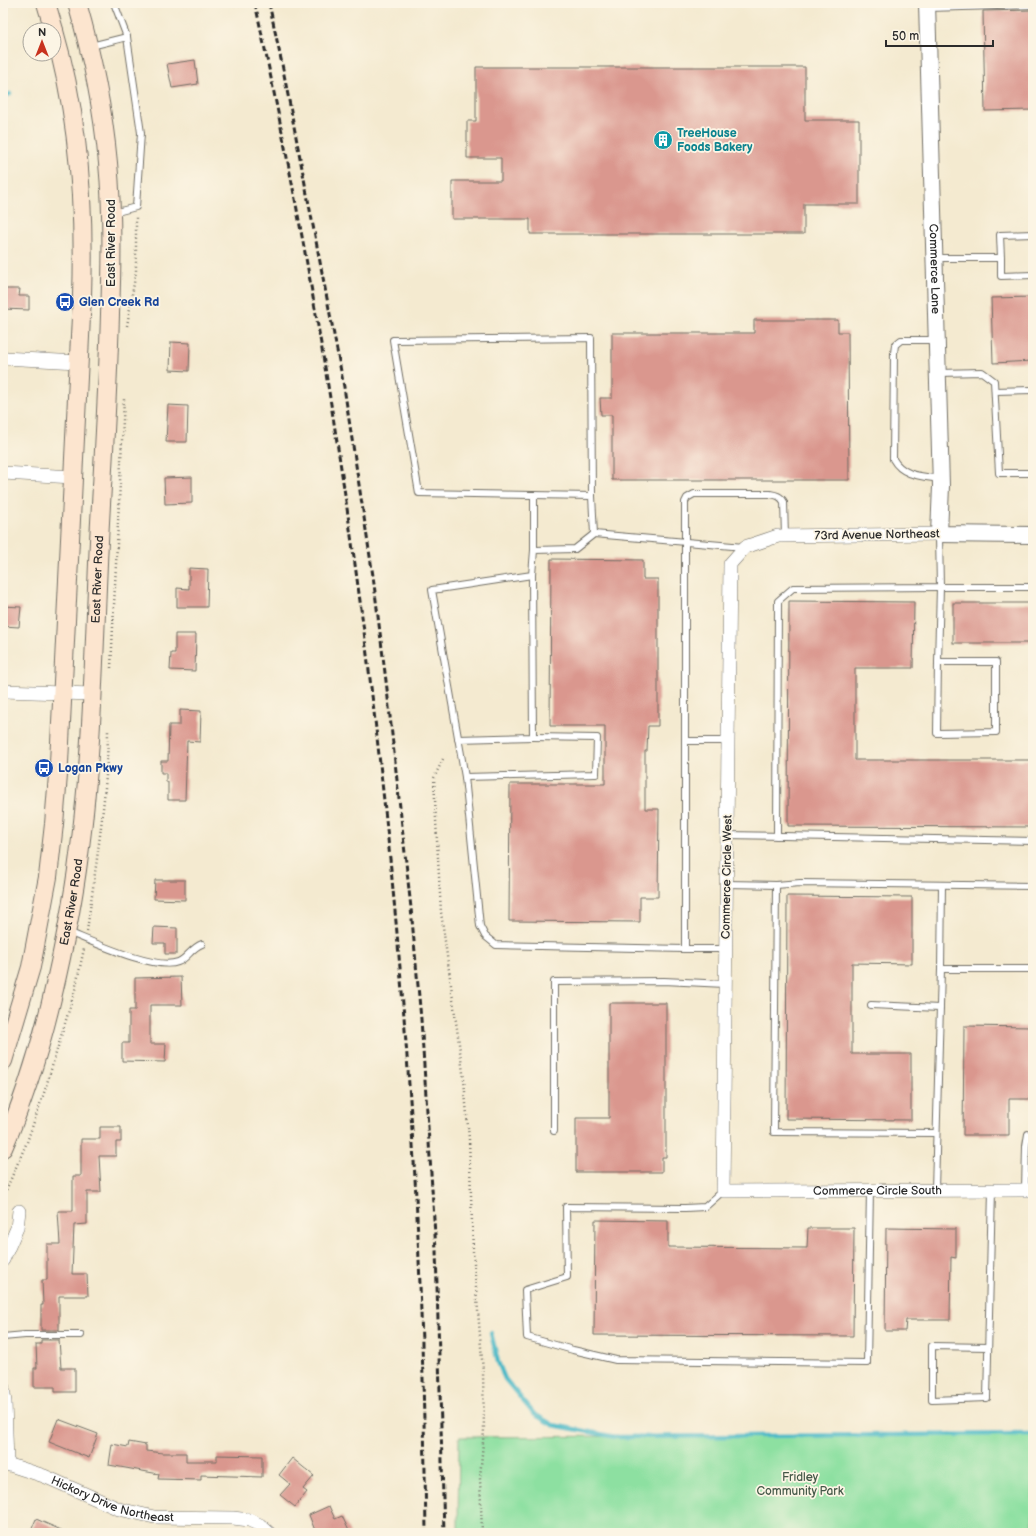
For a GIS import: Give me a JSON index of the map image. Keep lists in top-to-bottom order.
{
  "streets": {
    "main road": ["East River Road"],
    "street": [
      "Commerce Lane",
      "73rd Avenue Northeast",
      "Commerce Circle West",
      "Commerce Circle South",
      "Hickory Drive Northeast"
    ]
  },
  "crossings": [
    ["Commerce Lane", "73rd Avenue Northeast"],
    ["73rd Avenue Northeast", "Commerce Circle West"],
    ["Commerce Circle West", "Commerce Circle South"]
  ],
  "parks": ["Fridley Community Park"],
  "places": {
    "building": ["TreeHouse Foods Bakery"],
    "bus stop": ["Glen Creek Rd", "Logan Pkwy"]
  },
  "scale_bar": "50 m",
  "north": "top"
}
